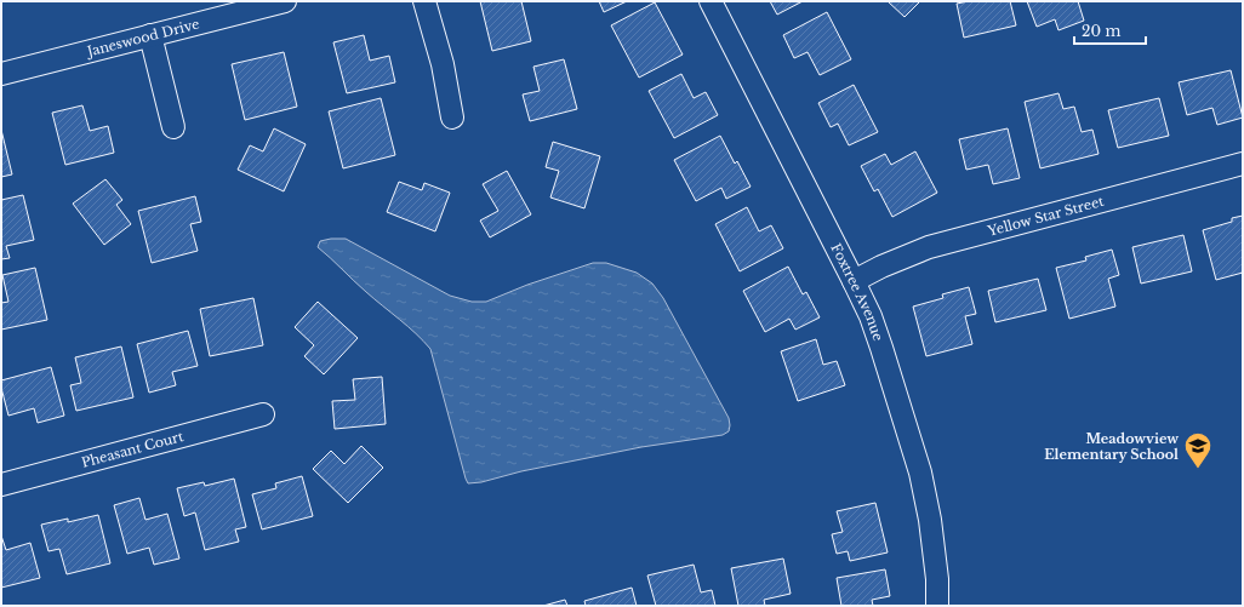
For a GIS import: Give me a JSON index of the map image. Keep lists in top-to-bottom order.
{
  "streets": {
    "street": [
      "Janeswood Drive",
      "Yellow Star Street",
      "Foxtree Avenue",
      "Pheasant Court"
    ]
  },
  "crossings": [
    ["Yellow Star Street", "Foxtree Avenue"]
  ],
  "places": {
    "school or university": ["Meadowview Elementary School"]
  },
  "scale_bar": "20 m"
}
